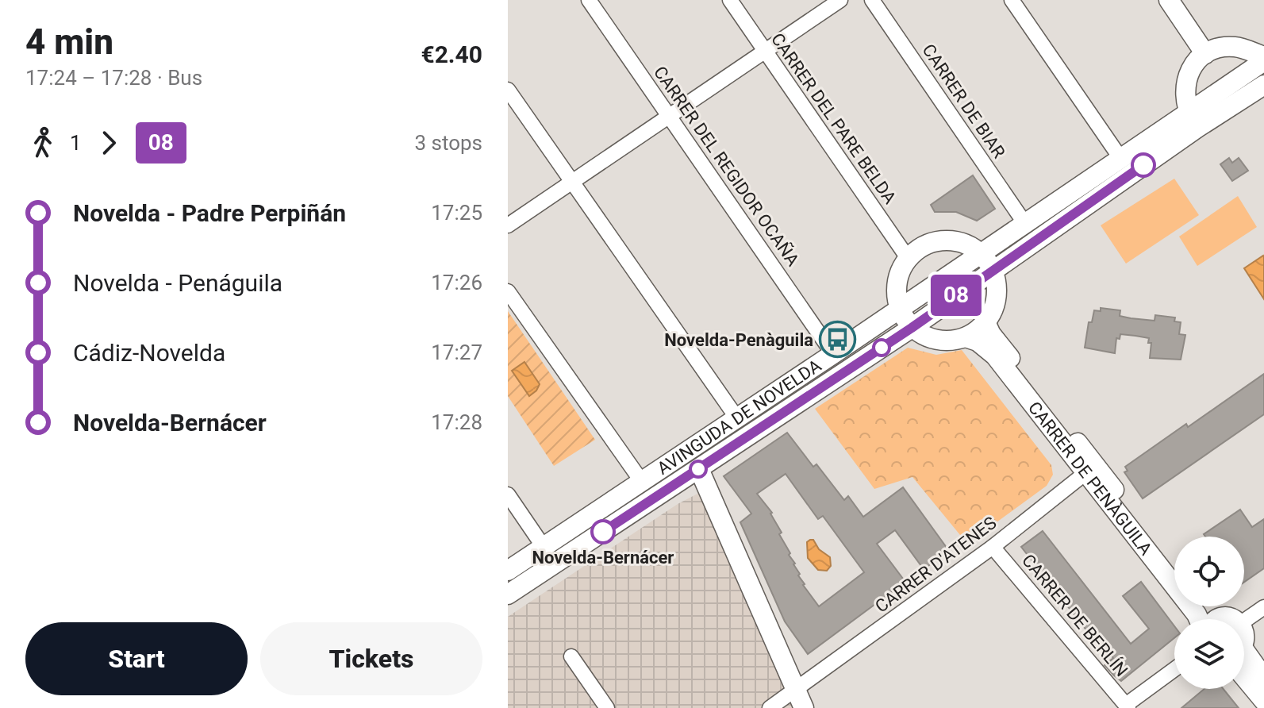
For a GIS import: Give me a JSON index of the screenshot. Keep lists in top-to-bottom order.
{
  "streets": {
    "main road": ["AVINGUDA DE NOVELDA", "CARRER DE PENÀGUILA"],
    "street": [
      "CARRER DE BIAR",
      "CARRER DEL PARE BELDA",
      "CARRER DEL REGIDOR OCAÑA",
      "CARRER D'ATENES",
      "CARRER DE BERLÍN"
    ]
  },
  "crossings": [
    ["CARRER DE BIAR", "AVINGUDA DE NOVELDA"],
    ["CARRER DEL REGIDOR OCAÑA", "AVINGUDA DE NOVELDA"],
    ["CARRER DE PENÀGUILA", "CARRER D'ATENES"],
    ["CARRER D'ATENES", "CARRER DE BERLÍN"]
  ],
  "places": {
    "bus stop": ["Novelda-Penàguila"],
    "other": ["Novelda-Bernácer"]
  },
  "lines": ["bus line 08"],
  "page": {
    "heading": ["4 min", "17:24 – 17:28 · Bus", "€2.40"],
    "on_map": "08",
    "legs": ["1", "08", "3 stops"],
    "list": [
      {
        "name": "Novelda - Padre Perpiñán",
        "value": "17:25"
      },
      {
        "name": "Novelda - Penáguila",
        "value": "17:26"
      },
      {
        "name": "Cádiz-Novelda",
        "value": "17:27"
      },
      {
        "name": "Novelda-Bernácer",
        "value": "17:28"
      }
    ],
    "buttons": ["Start", "Tickets"]
  }
}
